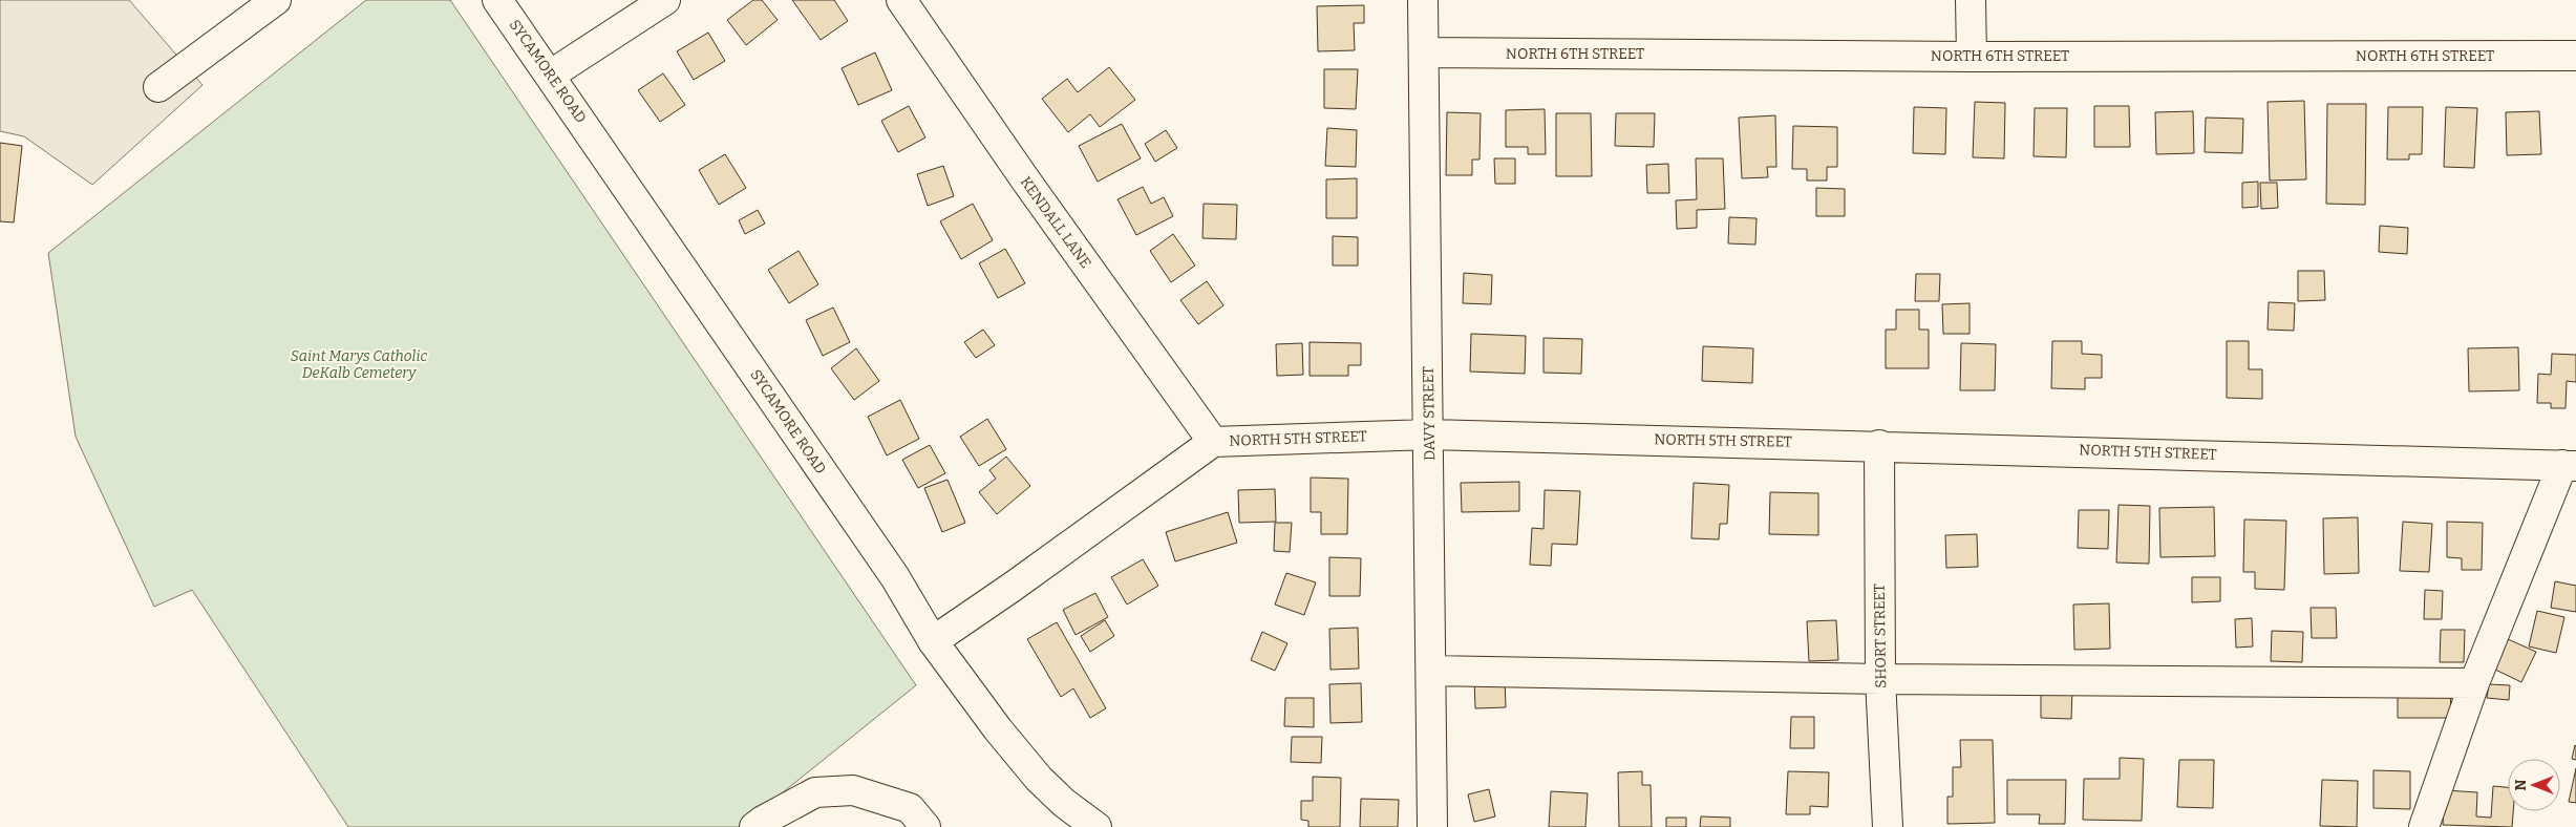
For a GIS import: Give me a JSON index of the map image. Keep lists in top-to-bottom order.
{
  "streets": {
    "street": [
      "NORTH 6TH STREET",
      "SYCAMORE ROAD",
      "KENDALL LANE",
      "DAVY STREET",
      "NORTH 5TH STREET",
      "SHORT STREET"
    ]
  },
  "crossings": [
    ["NORTH 6TH STREET", "DAVY STREET"],
    ["SYCAMORE ROAD", "NORTH 5TH STREET"],
    ["KENDALL LANE", "NORTH 5TH STREET"],
    ["DAVY STREET", "NORTH 5TH STREET"],
    ["NORTH 5TH STREET", "SHORT STREET"]
  ],
  "parks": ["Saint Marys Catholic DeKalb Cemetery"],
  "north": "left"
}
